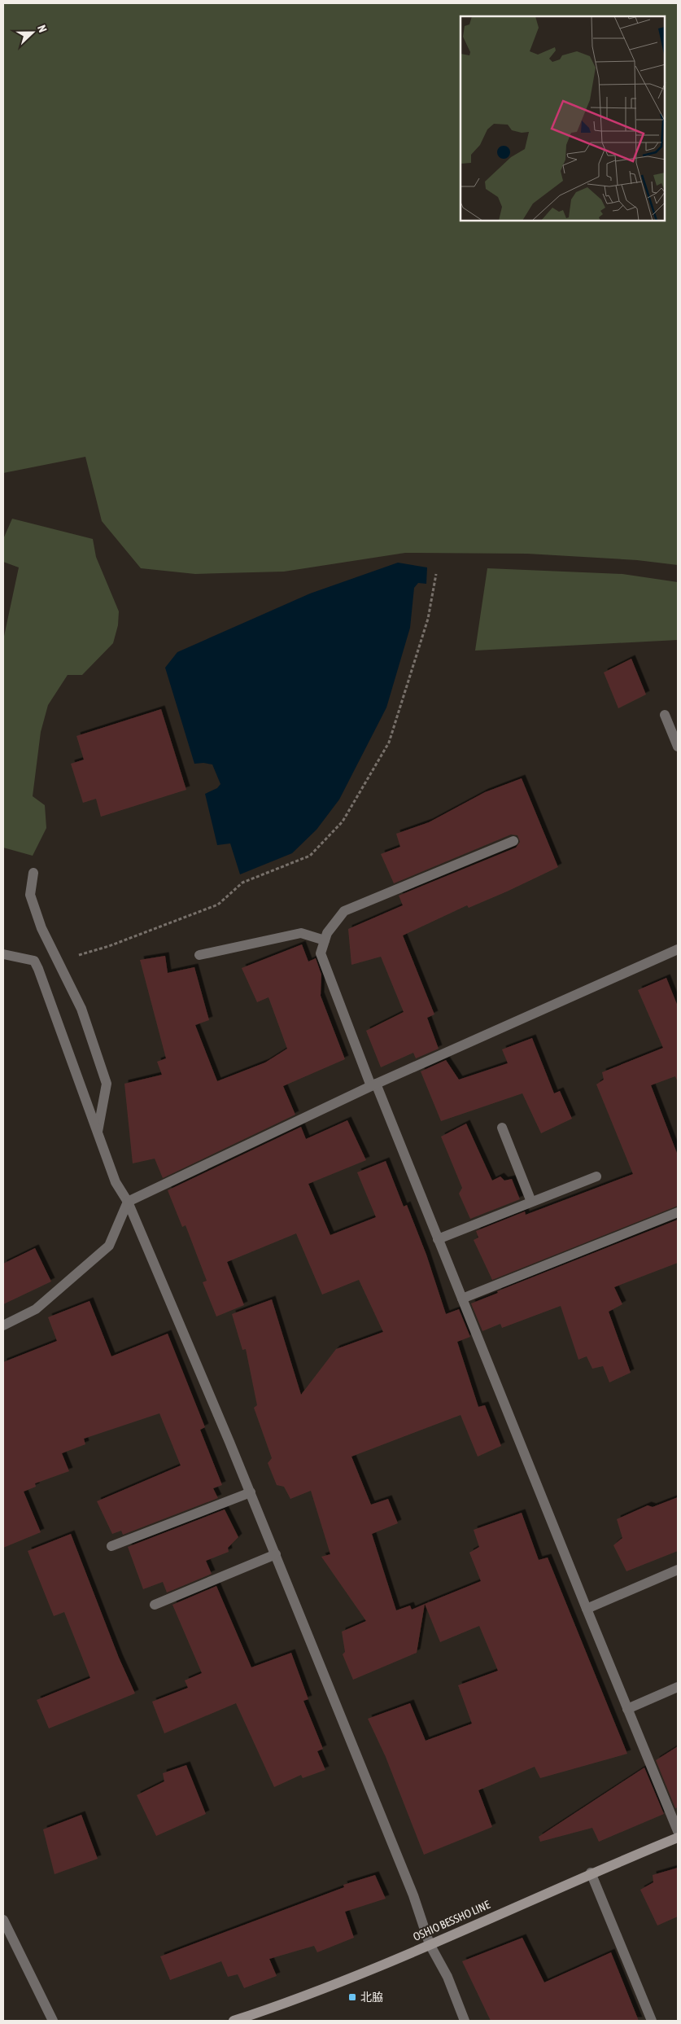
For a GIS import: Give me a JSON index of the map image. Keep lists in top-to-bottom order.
{
  "streets": {
    "main road": ["OSHIO BESSHO LINE"]
  },
  "places": {
    "transit": ["北脇"]
  },
  "north": "right"
}
